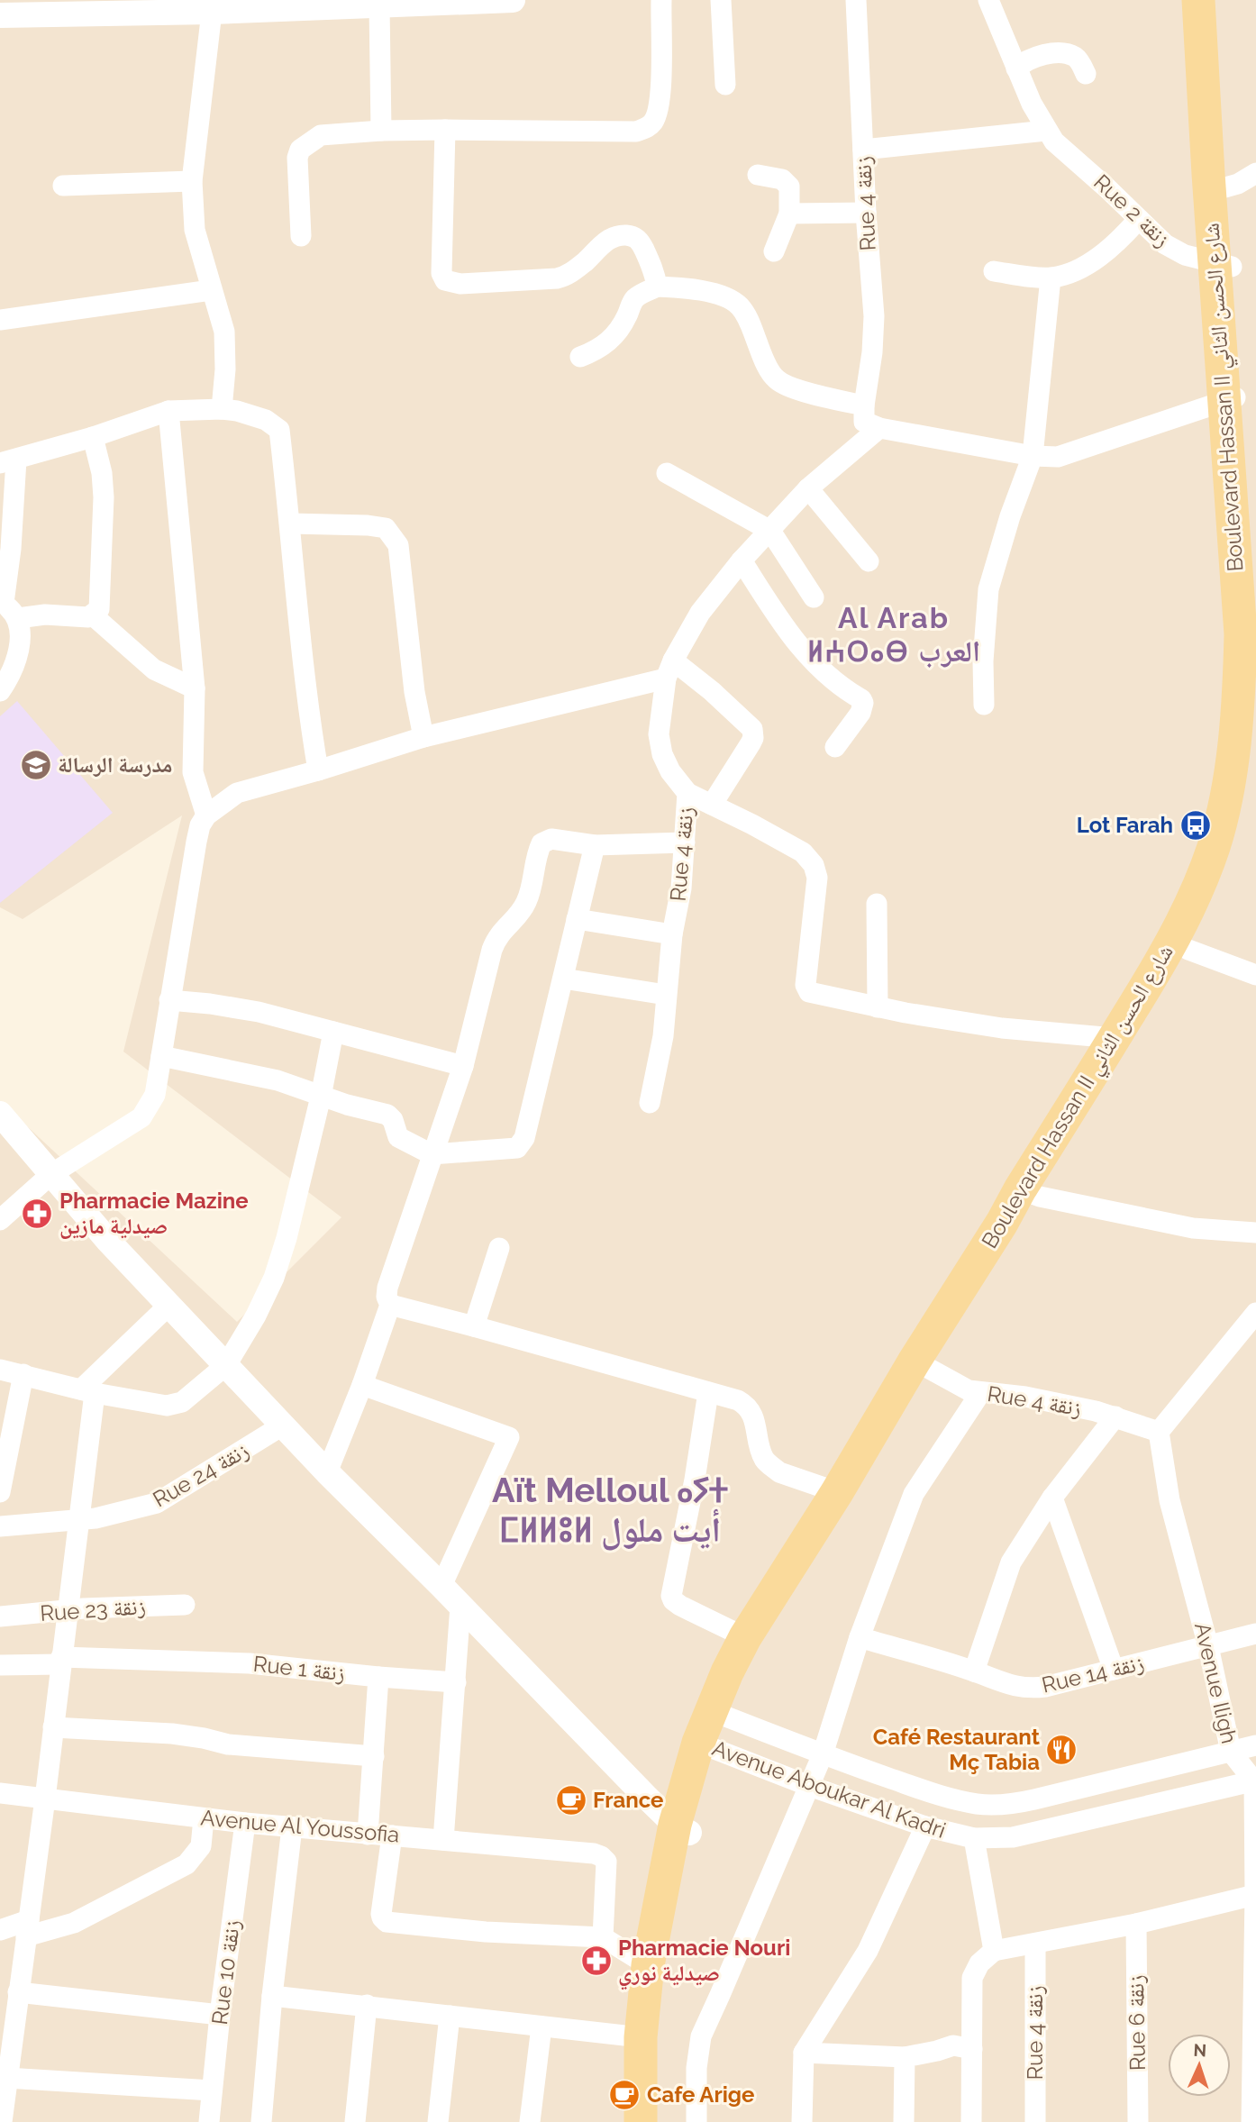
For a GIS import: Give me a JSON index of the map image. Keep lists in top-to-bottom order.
{
  "streets": {
    "main road": ["Boulevard Hassan II شارع الحسن الثاني"],
    "street": [
      "Rue 4 زنقة",
      "Rue 2 زنقة",
      "Rue 24 زنقة",
      "Rue 23 زنقة",
      "Rue 1 زنقة",
      "Rue 14 زنقة",
      "Avenue Iligh",
      "Avenue Aboukar Al Kadri",
      "Avenue Al Youssofia",
      "Rue 10 زنقة",
      "Rue 6 زنقة"
    ]
  },
  "crossings": [
    ["Rue 4 زنقة", "Boulevard Hassan II شارع الحسن الثاني"],
    ["Rue 4 زنقة", "Avenue Iligh"],
    ["Rue 2 زنقة", "Boulevard Hassan II شارع الحسن الثاني"],
    ["Boulevard Hassan II شارع الحسن الثاني", "Avenue Aboukar Al Kadri"],
    ["Rue 14 زنقة", "Avenue Iligh"],
    ["Avenue Iligh", "Avenue Aboukar Al Kadri"],
    ["Avenue Al Youssofia", "Rue 10 زنقة"]
  ],
  "districts": ["Al Arab ⵍⵄⵔⴰⴱ العرب", "Aït Melloul ⴰⵢⵜ ⵎⵍⵍⵓⵍ أيت ملول"],
  "places": {
    "school or university": ["مدرسة الرسالة"],
    "bus stop": ["Lot Farah"],
    "pharmacy": ["Pharmacie Mazine صيدلية مازين", "Pharmacie Nouri صيدلية نوري"],
    "restaurant": ["Café Restaurant Mç Tabia"],
    "cafe": ["France", "Cafe Arige"]
  },
  "north": "top"
}
